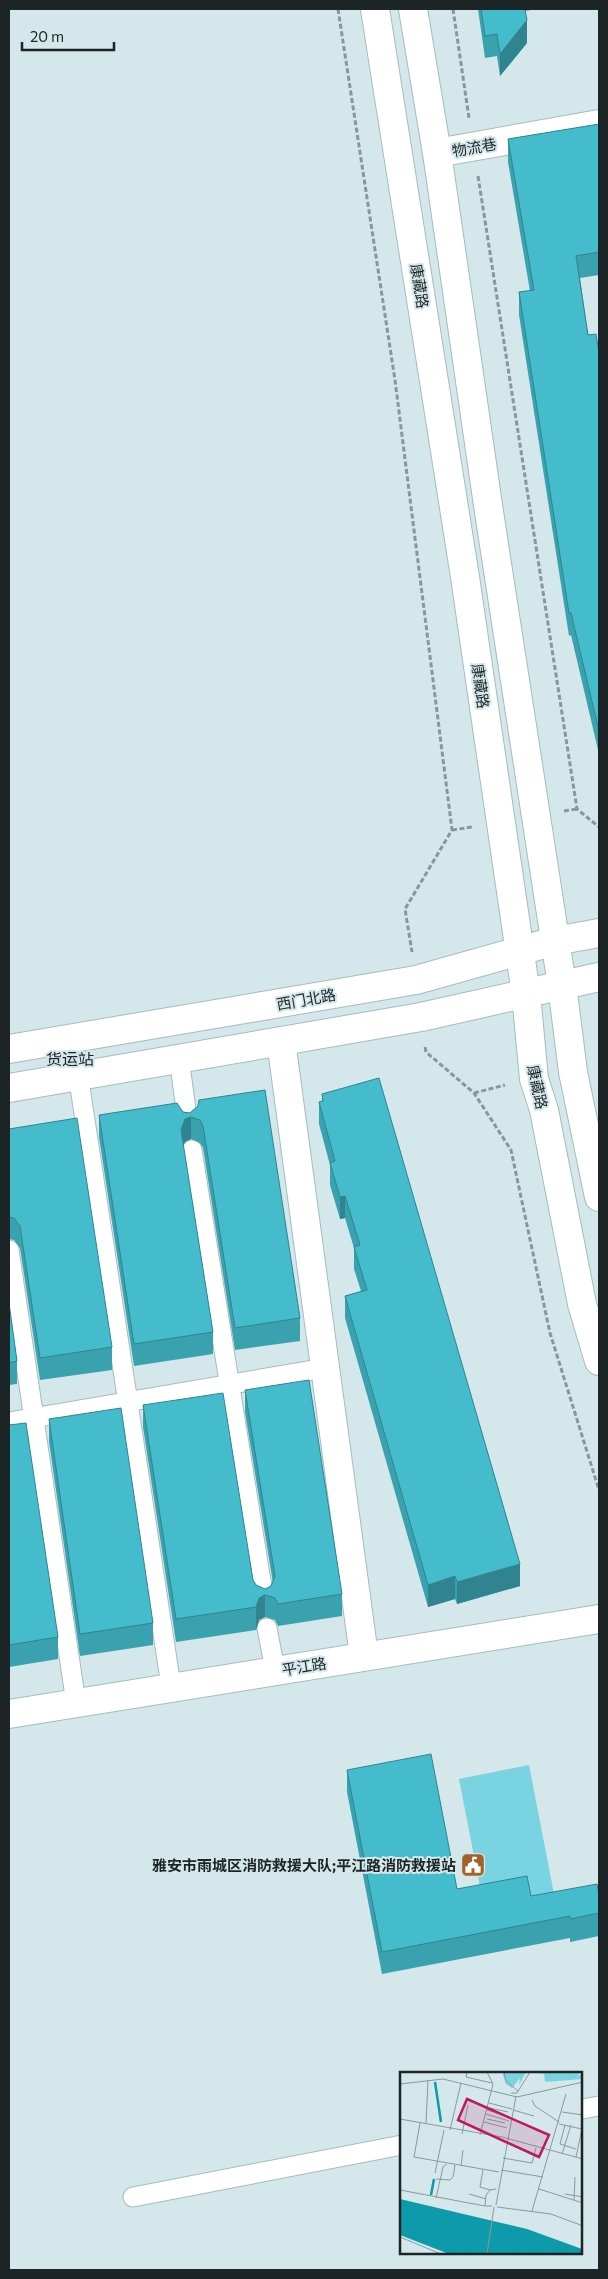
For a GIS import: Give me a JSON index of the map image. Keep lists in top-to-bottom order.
{
  "streets": {
    "main road": [
      "物流巷",
      "康藏路",
      "西门北路",
      "平江路"
    ]
  },
  "crossings": [
    ["康藏路", "西门北路"]
  ],
  "districts": ["货运站"],
  "places": {
    "public building": ["雅安市雨城区消防救援大队;平江路消防救援站"]
  },
  "scale_bar": "20 m"
}
